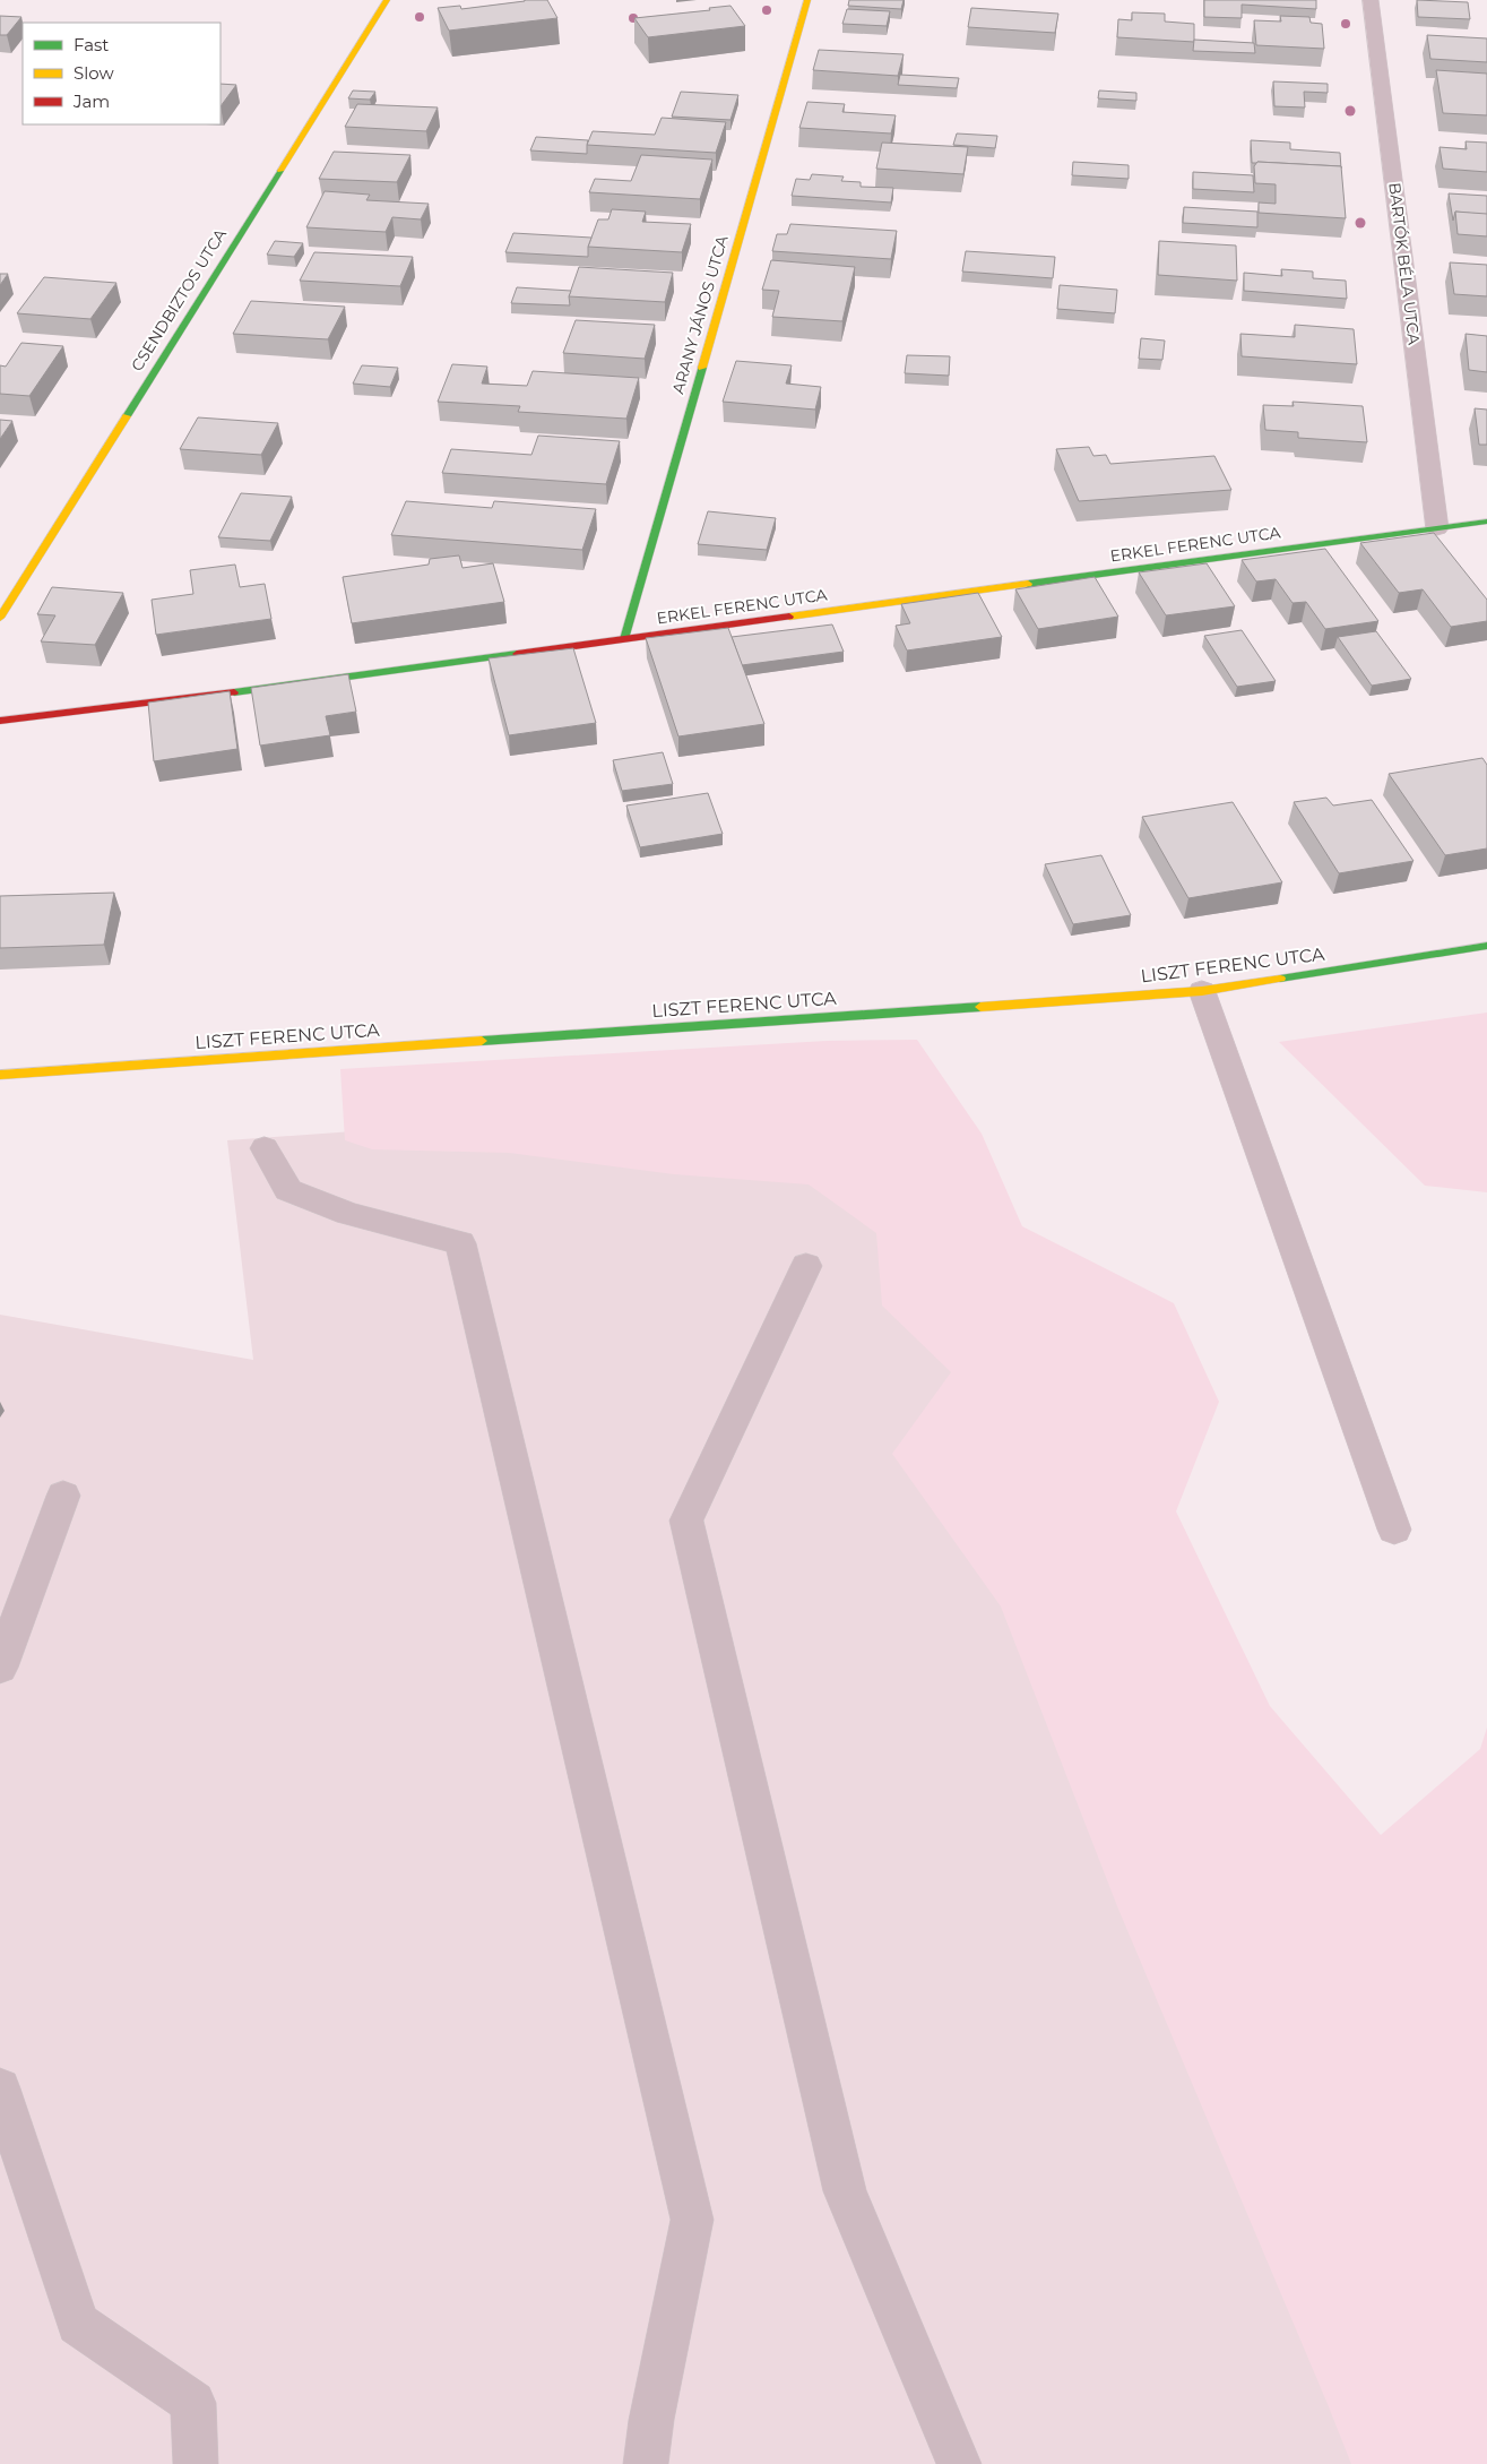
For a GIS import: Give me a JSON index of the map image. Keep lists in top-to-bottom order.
{
  "streets": {
    "street": [
      "BARTÓK BÉLA UTCA",
      "CSENDBIZTOS UTCA",
      "ARANY JÁNOS UTCA",
      "ERKEL FERENC UTCA",
      "LISZT FERENC UTCA"
    ]
  },
  "crossings": [
    ["BARTÓK BÉLA UTCA", "ERKEL FERENC UTCA"],
    ["ARANY JÁNOS UTCA", "ERKEL FERENC UTCA"]
  ],
  "legend": ["Fast", "Slow", "Jam"]
}
